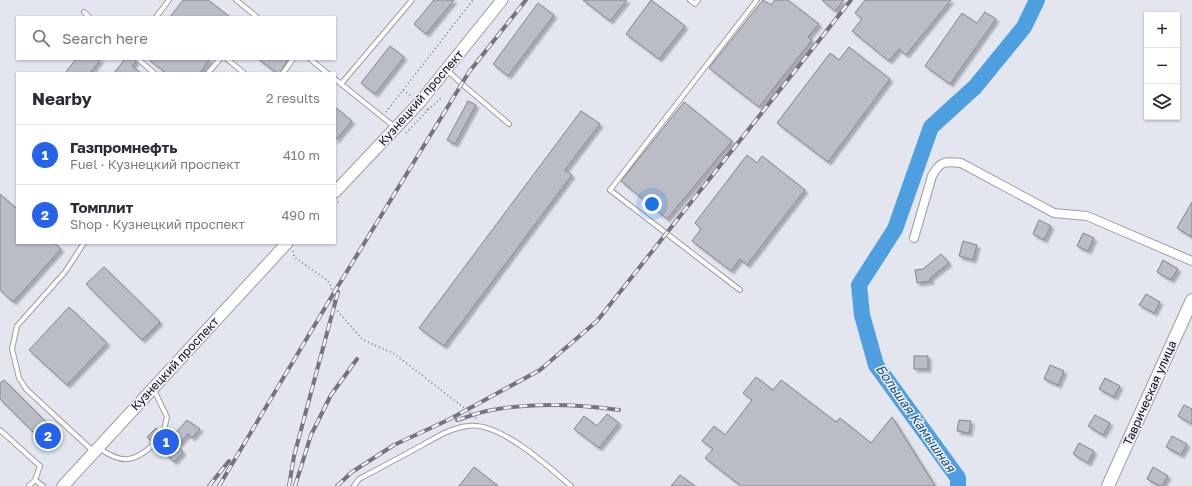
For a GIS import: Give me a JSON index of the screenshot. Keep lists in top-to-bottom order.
{
  "streets": {
    "main road": ["Таврическая улица"],
    "street": ["Кузнецкий проспект"]
  },
  "water": ["Большая Камышная"],
  "page": {
    "map_buttons": ["+", "−"],
    "search": "Search here",
    "heading": ["Nearby", "2 results"],
    "list": [
      {
        "mark": "1",
        "name": "Газпромнефть",
        "note": "Fuel · Кузнецкий проспект",
        "value": "410 m"
      },
      {
        "mark": "2",
        "name": "Томплит",
        "note": "Shop · Кузнецкий проспект",
        "value": "490 m"
      }
    ],
    "pins": ["2", "1"]
  }
}
